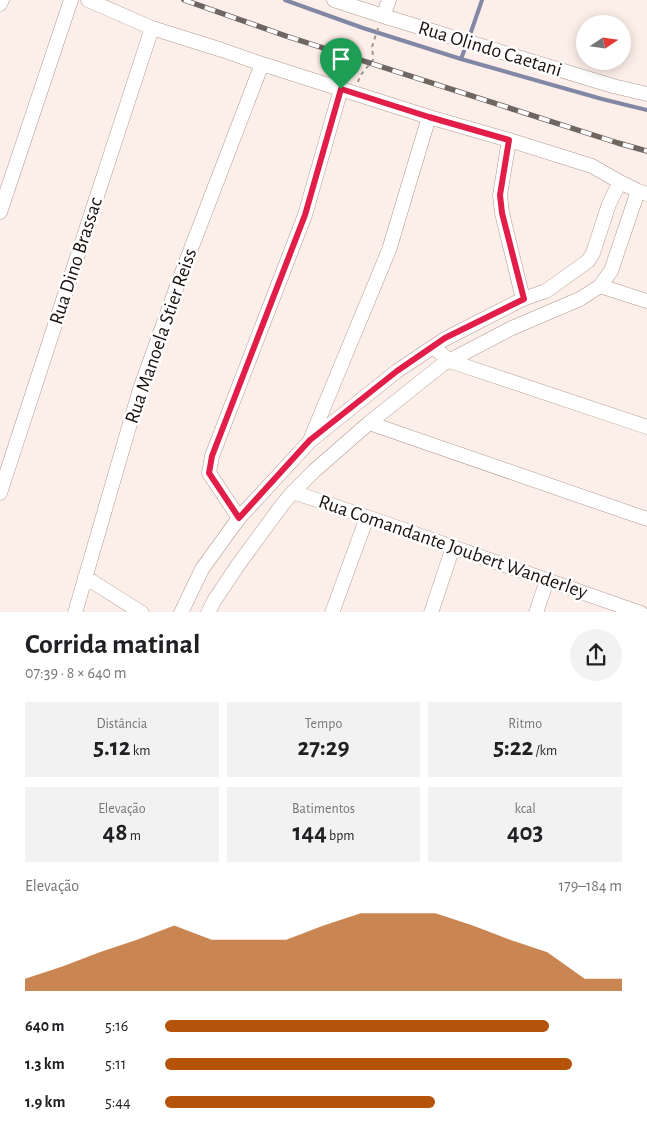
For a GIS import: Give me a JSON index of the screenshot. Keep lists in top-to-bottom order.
{
  "streets": {
    "street": [
      "Rua Olindo Caetani",
      "Rua Dino Brassac",
      "Rua Manoela Stier Reiss",
      "Rua Comandante Joubert Wanderley"
    ]
  },
  "north": "right",
  "page": {
    "heading": ["Corrida matinal", "07:39 · 8 × 640 m"],
    "stats": [
      ["Distância", "5.12 km"],
      ["Tempo", "27:29"],
      ["Ritmo", "5:22 /km"],
      ["Elevação", "48 m"],
      ["Batimentos", "144 bpm"],
      ["kcal", "403"]
    ],
    "chart": ["Elevação", "179–184 m"],
    "list": [
      {
        "name": "640 m",
        "note": "5:16"
      },
      {
        "name": "1.3 km",
        "note": "5:11"
      },
      {
        "name": "1.9 km",
        "note": "5:44"
      }
    ]
  }
}
